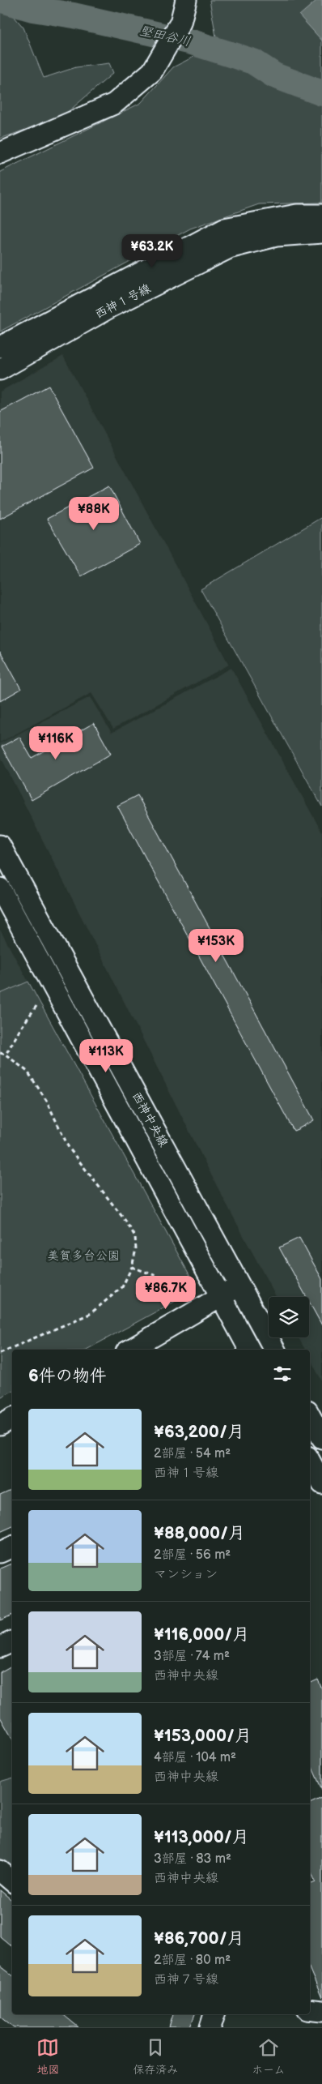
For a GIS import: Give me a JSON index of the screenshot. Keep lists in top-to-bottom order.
{
  "streets": {
    "street": ["西神１号線", "西神中央線"]
  },
  "water": ["堅田谷川"],
  "parks": ["美賀多台公園"],
  "page": {
    "price": [
      "¥63.2K",
      "¥88K",
      "¥116K",
      "¥153K",
      "¥113K",
      "¥86.7K"
    ],
    "heading": "6件の物件",
    "list": [
      {
        "name": "¥63,200/月",
        "note": "2部屋 · 54 m² · 西神１号線"
      },
      {
        "name": "¥88,000/月",
        "note": "2部屋 · 56 m² · マンション"
      },
      {
        "name": "¥116,000/月",
        "note": "3部屋 · 74 m² · 西神中央線"
      },
      {
        "name": "¥153,000/月",
        "note": "4部屋 · 104 m² · 西神中央線"
      },
      {
        "name": "¥113,000/月",
        "note": "3部屋 · 83 m² · 西神中央線"
      },
      {
        "name": "¥86,700/月",
        "note": "2部屋 · 80 m² · 西神７号線"
      }
    ],
    "tabs": ["地図", "保存済み", "ホーム"]
  }
}
